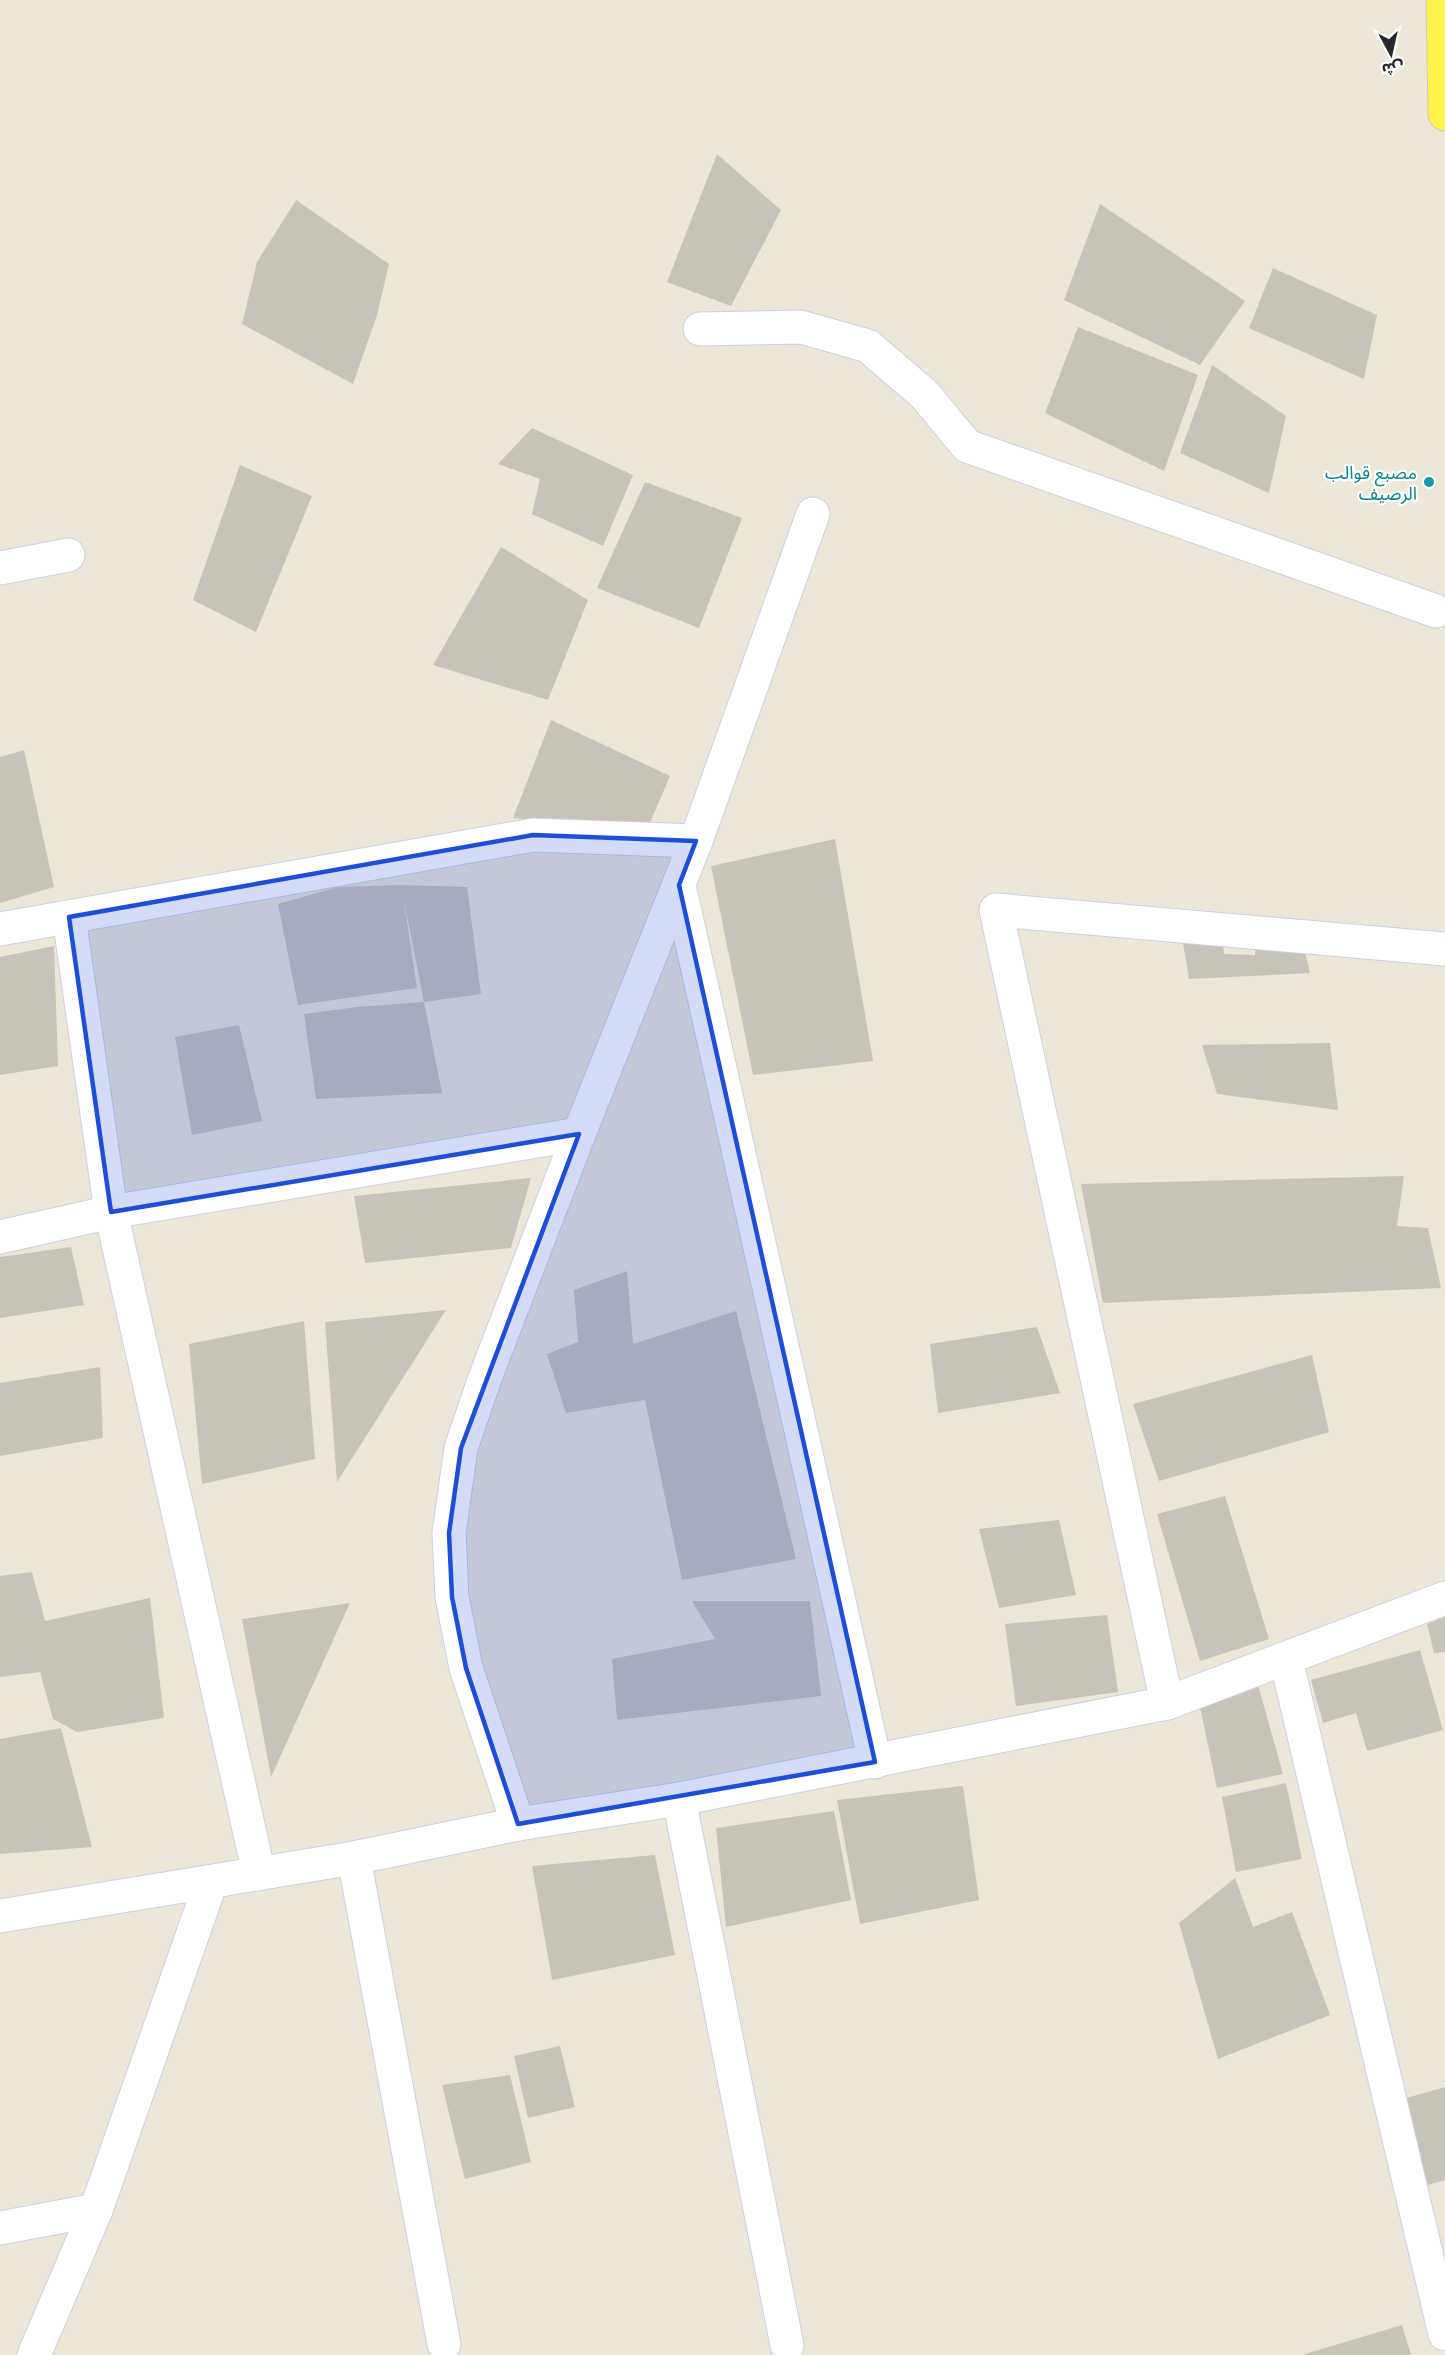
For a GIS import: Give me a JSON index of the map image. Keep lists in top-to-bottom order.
{
  "places": ["مصبع قوالب الرصيف"],
  "north": "bottom"
}
